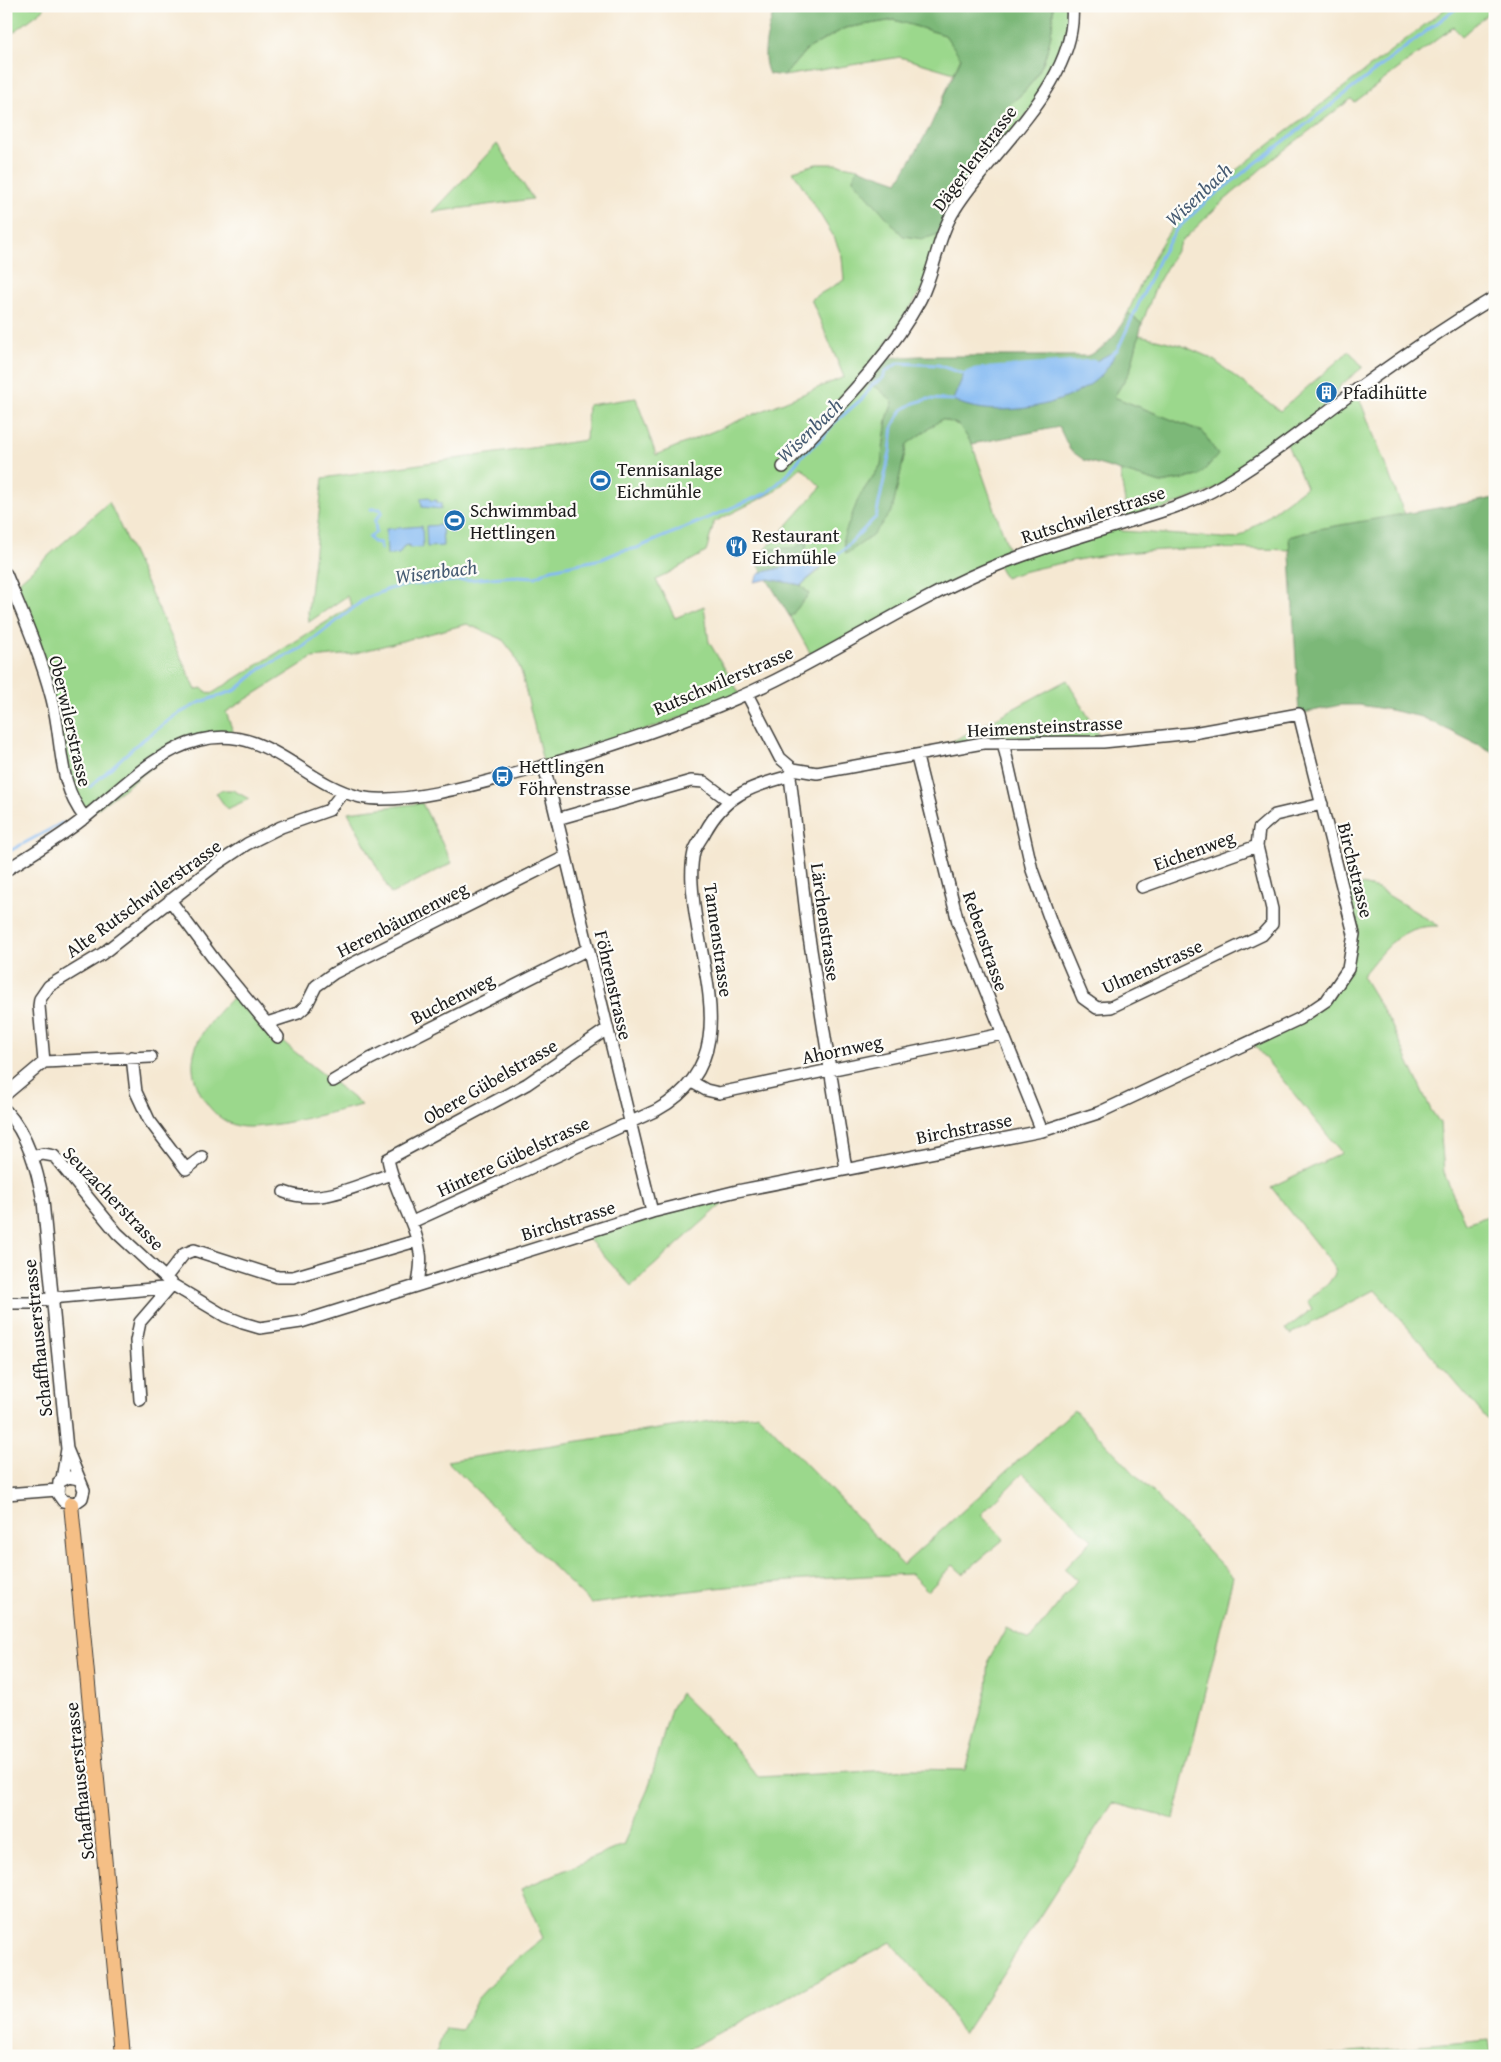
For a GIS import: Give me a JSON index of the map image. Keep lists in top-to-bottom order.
{
  "streets": {
    "main road": ["Schaffhauserstrasse"],
    "street": [
      "Dägerlenstrasse",
      "Rutschwilerstrasse",
      "Oberwilerstrasse",
      "Heimensteinstrasse",
      "Eichenweg",
      "Birchstrasse",
      "Alte Rutschwilerstrasse",
      "Herenbäumenweg",
      "Lärchenstrasse",
      "Tannenstrasse",
      "Rebenstrasse",
      "Ulmenstrasse",
      "Föhrenstrasse",
      "Buchenweg",
      "Ahornweg",
      "Obere Gübelstrasse",
      "Hintere Gübelstrasse",
      "Seuzacherstrasse"
    ]
  },
  "crossings": [
    ["Rutschwilerstrasse", "Oberwilerstrasse"],
    ["Rutschwilerstrasse", "Alte Rutschwilerstrasse"],
    ["Rutschwilerstrasse", "Föhrenstrasse"],
    ["Heimensteinstrasse", "Birchstrasse"],
    ["Heimensteinstrasse", "Lärchenstrasse"],
    ["Heimensteinstrasse", "Tannenstrasse"],
    ["Heimensteinstrasse", "Rebenstrasse"],
    ["Heimensteinstrasse", "Ulmenstrasse"],
    ["Eichenweg", "Ulmenstrasse"],
    ["Birchstrasse", "Lärchenstrasse"],
    ["Birchstrasse", "Rebenstrasse"],
    ["Birchstrasse", "Föhrenstrasse"],
    ["Birchstrasse", "Seuzacherstrasse"],
    ["Herenbäumenweg", "Föhrenstrasse"],
    ["Lärchenstrasse", "Tannenstrasse"],
    ["Lärchenstrasse", "Ahornweg"],
    ["Tannenstrasse", "Föhrenstrasse"],
    ["Tannenstrasse", "Ahornweg"],
    ["Tannenstrasse", "Hintere Gübelstrasse"],
    ["Rebenstrasse", "Ahornweg"],
    ["Föhrenstrasse", "Buchenweg"],
    ["Föhrenstrasse", "Obere Gübelstrasse"],
    ["Föhrenstrasse", "Hintere Gübelstrasse"],
    ["Seuzacherstrasse", "Schaffhauserstrasse"]
  ],
  "water": ["Wisenbach"],
  "places": {
    "building": ["Pfadihütte"],
    "sports": ["Tennisanlage Eichmühle", "Schwimmbad Hettlingen"],
    "restaurant": ["Restaurant Eichmühle"],
    "bus stop": ["Hettlingen Föhrenstrasse"]
  }
}
